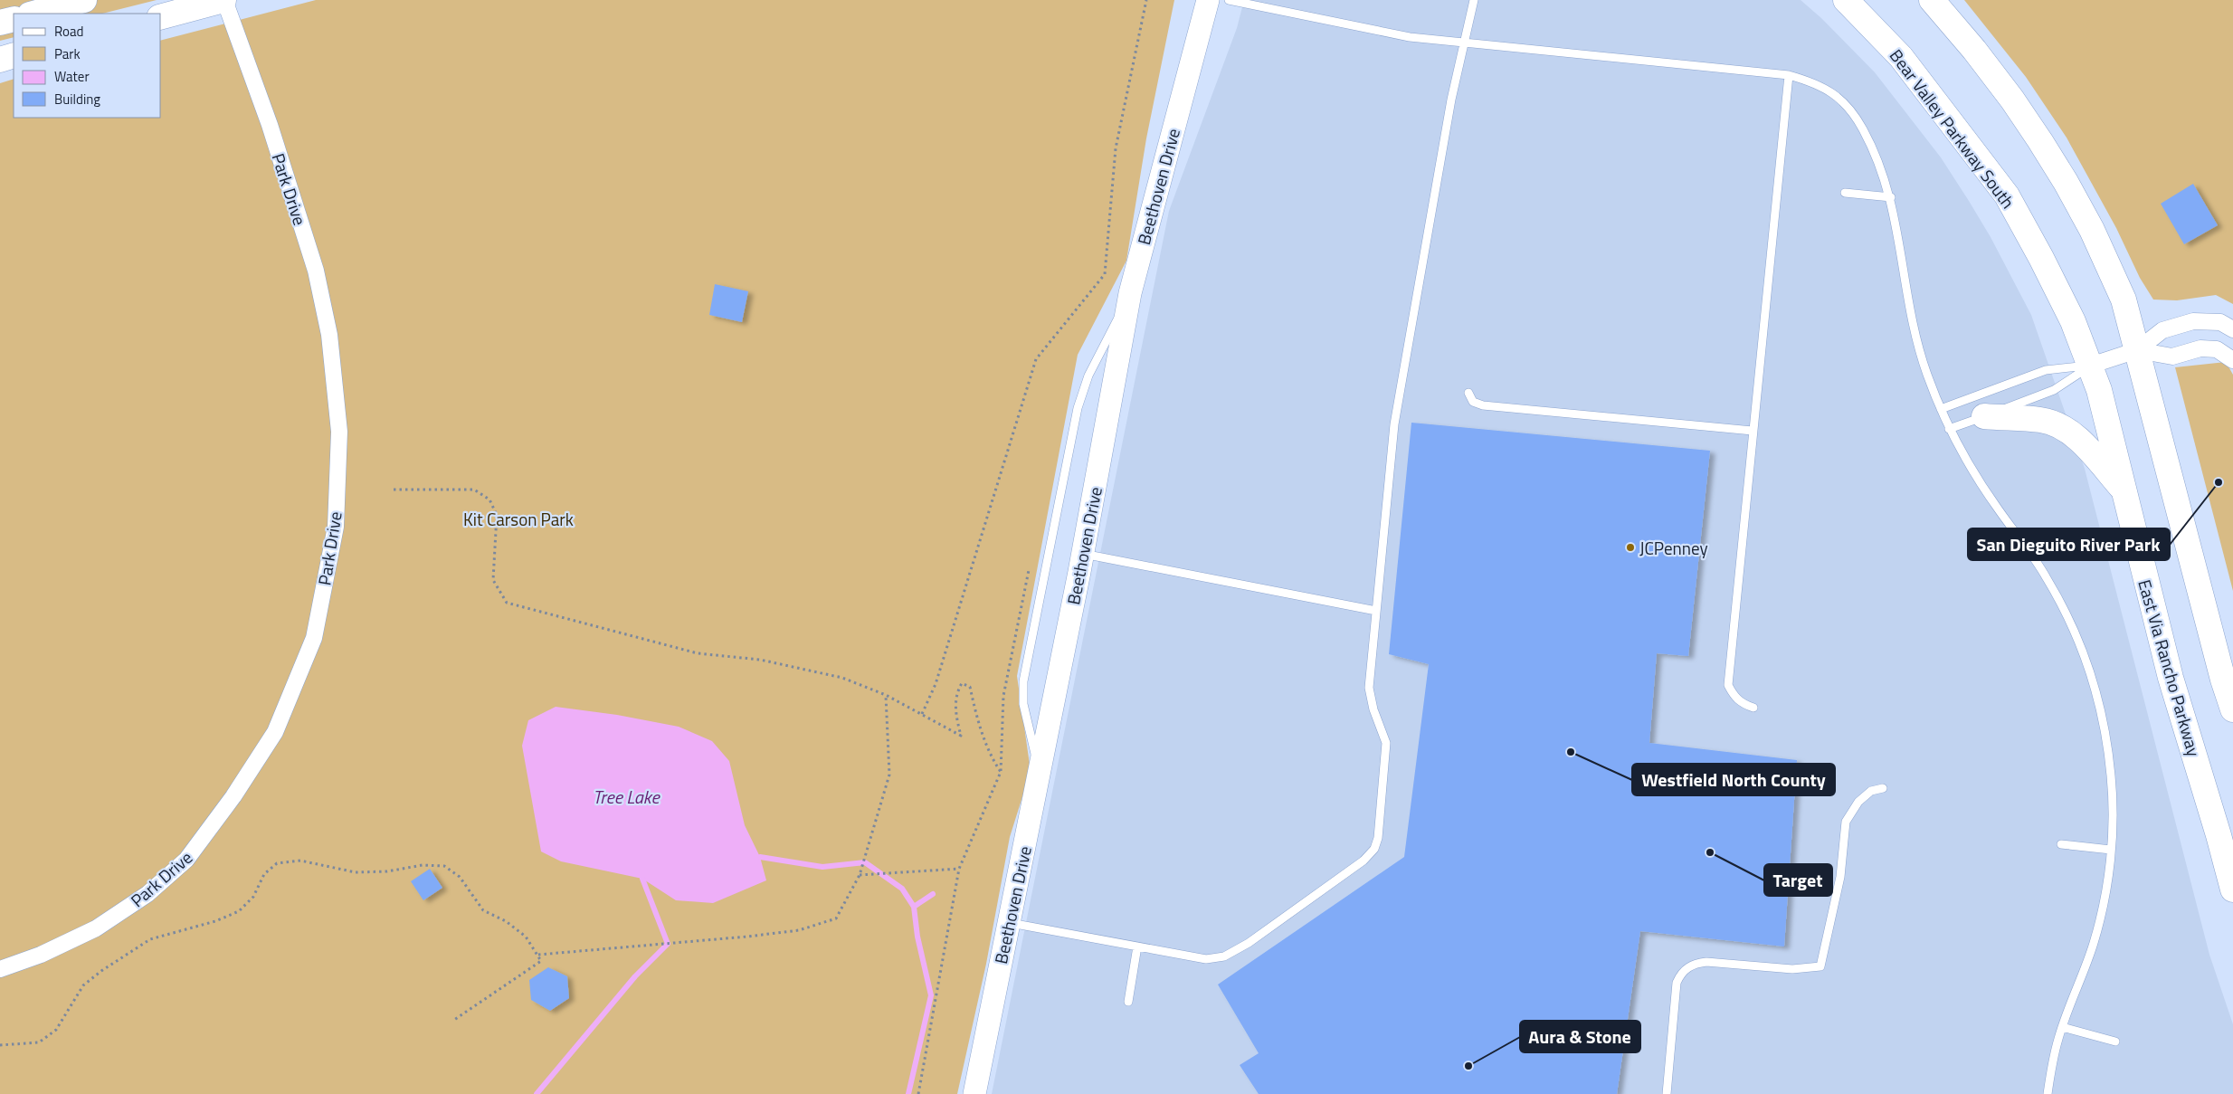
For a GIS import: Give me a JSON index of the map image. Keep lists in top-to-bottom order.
{
  "streets": {
    "main road": ["Bear Valley Parkway South", "Beethoven Drive", "East Via Rancho Parkway"],
    "street": ["Park Drive"]
  },
  "crossings": [
    ["Bear Valley Parkway South", "East Via Rancho Parkway"]
  ],
  "water": ["Tree Lake"],
  "parks": ["Kit Carson Park"],
  "places": [
    "San Dieguito River Park",
    "JCPenney",
    "Westfield North County",
    "Target",
    "Aura & Stone"
  ],
  "legend": [
    "Road",
    "Park",
    "Water",
    "Building"
  ]
}
